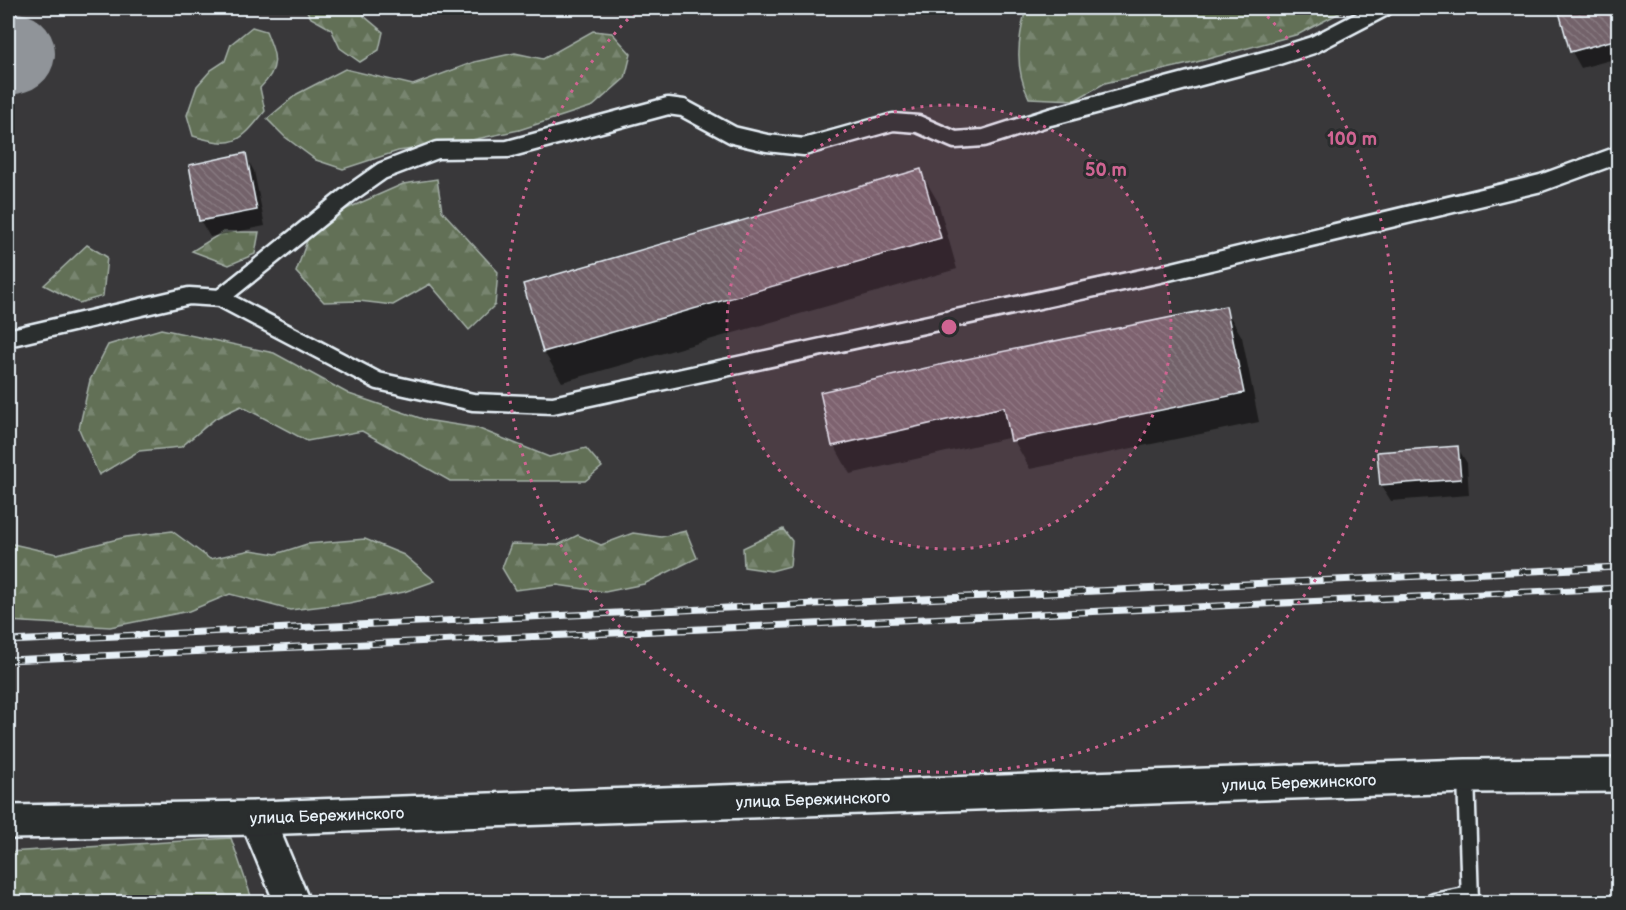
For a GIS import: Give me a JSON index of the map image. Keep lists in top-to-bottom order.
{
  "streets": {
    "main road": ["улица Бережинского"]
  },
  "rings": ["100 m", "50 m"]
}
